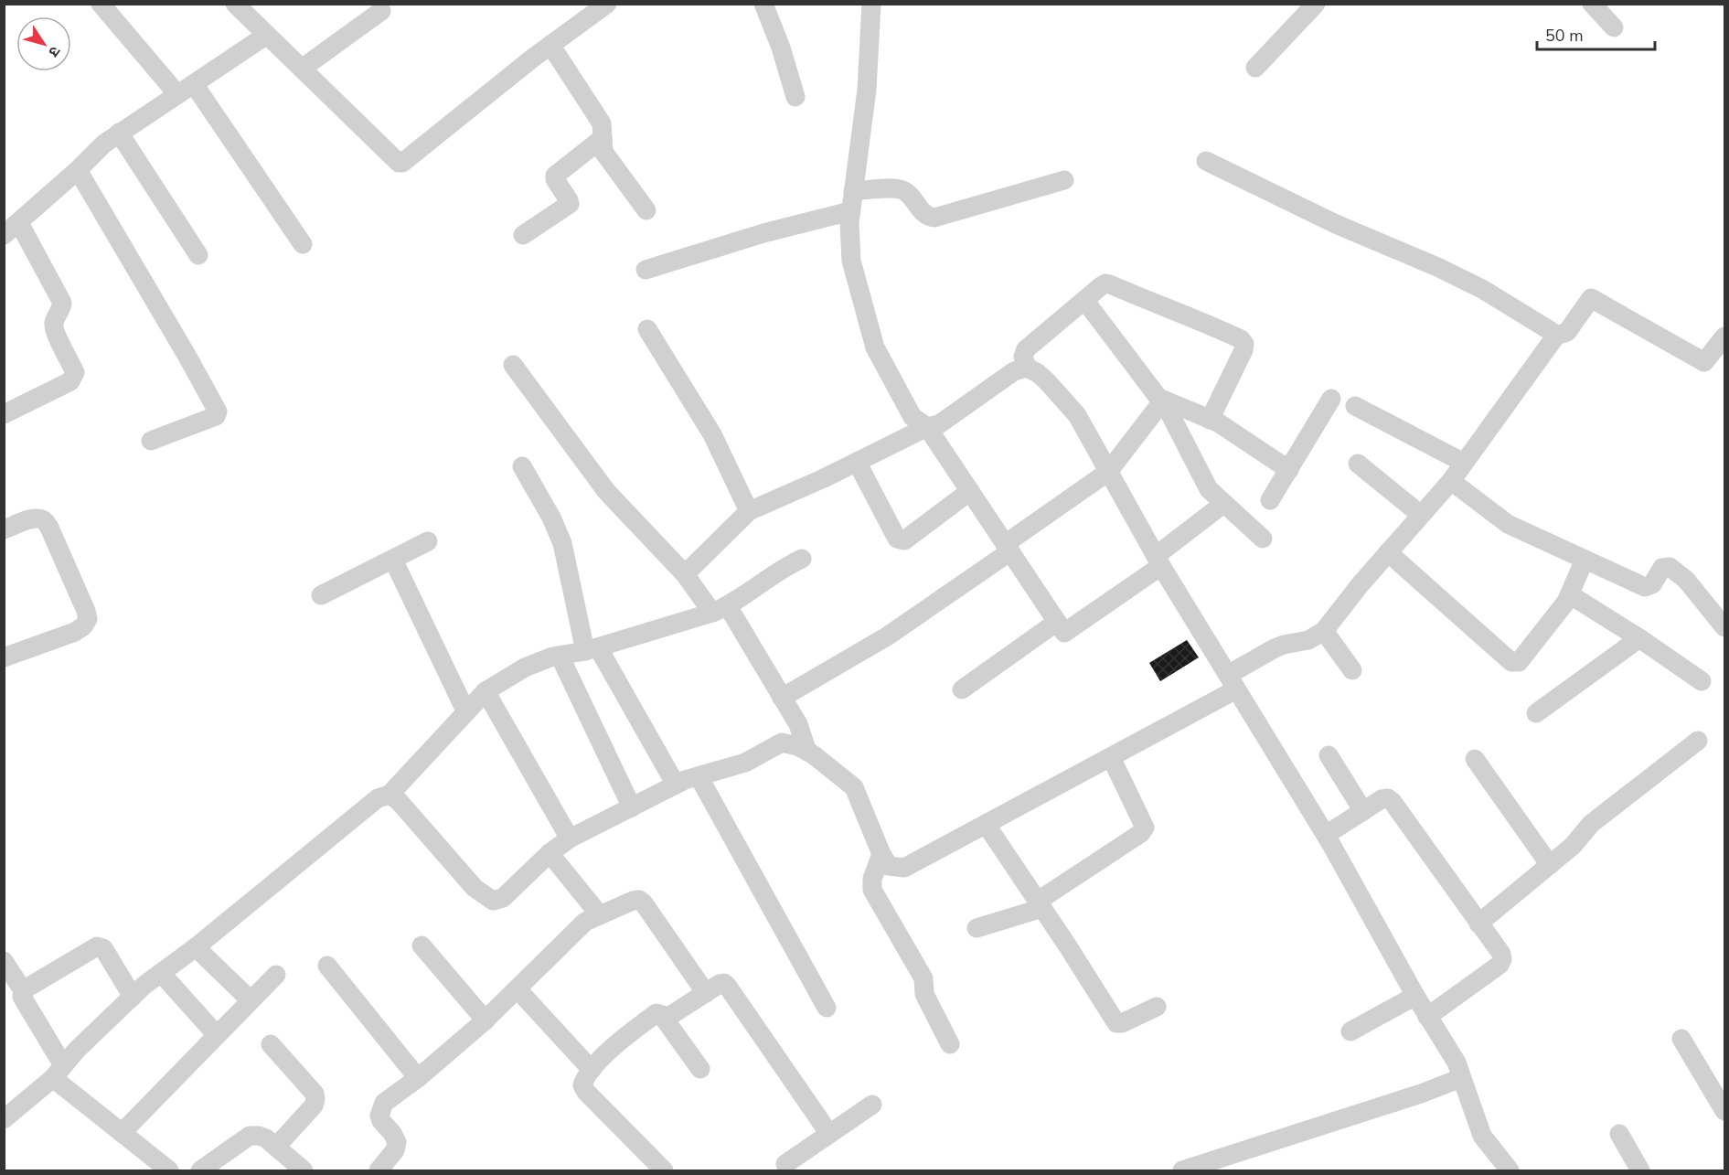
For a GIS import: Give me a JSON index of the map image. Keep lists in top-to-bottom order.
{
  "scale_bar": "50 m",
  "north": "bottom right"
}
